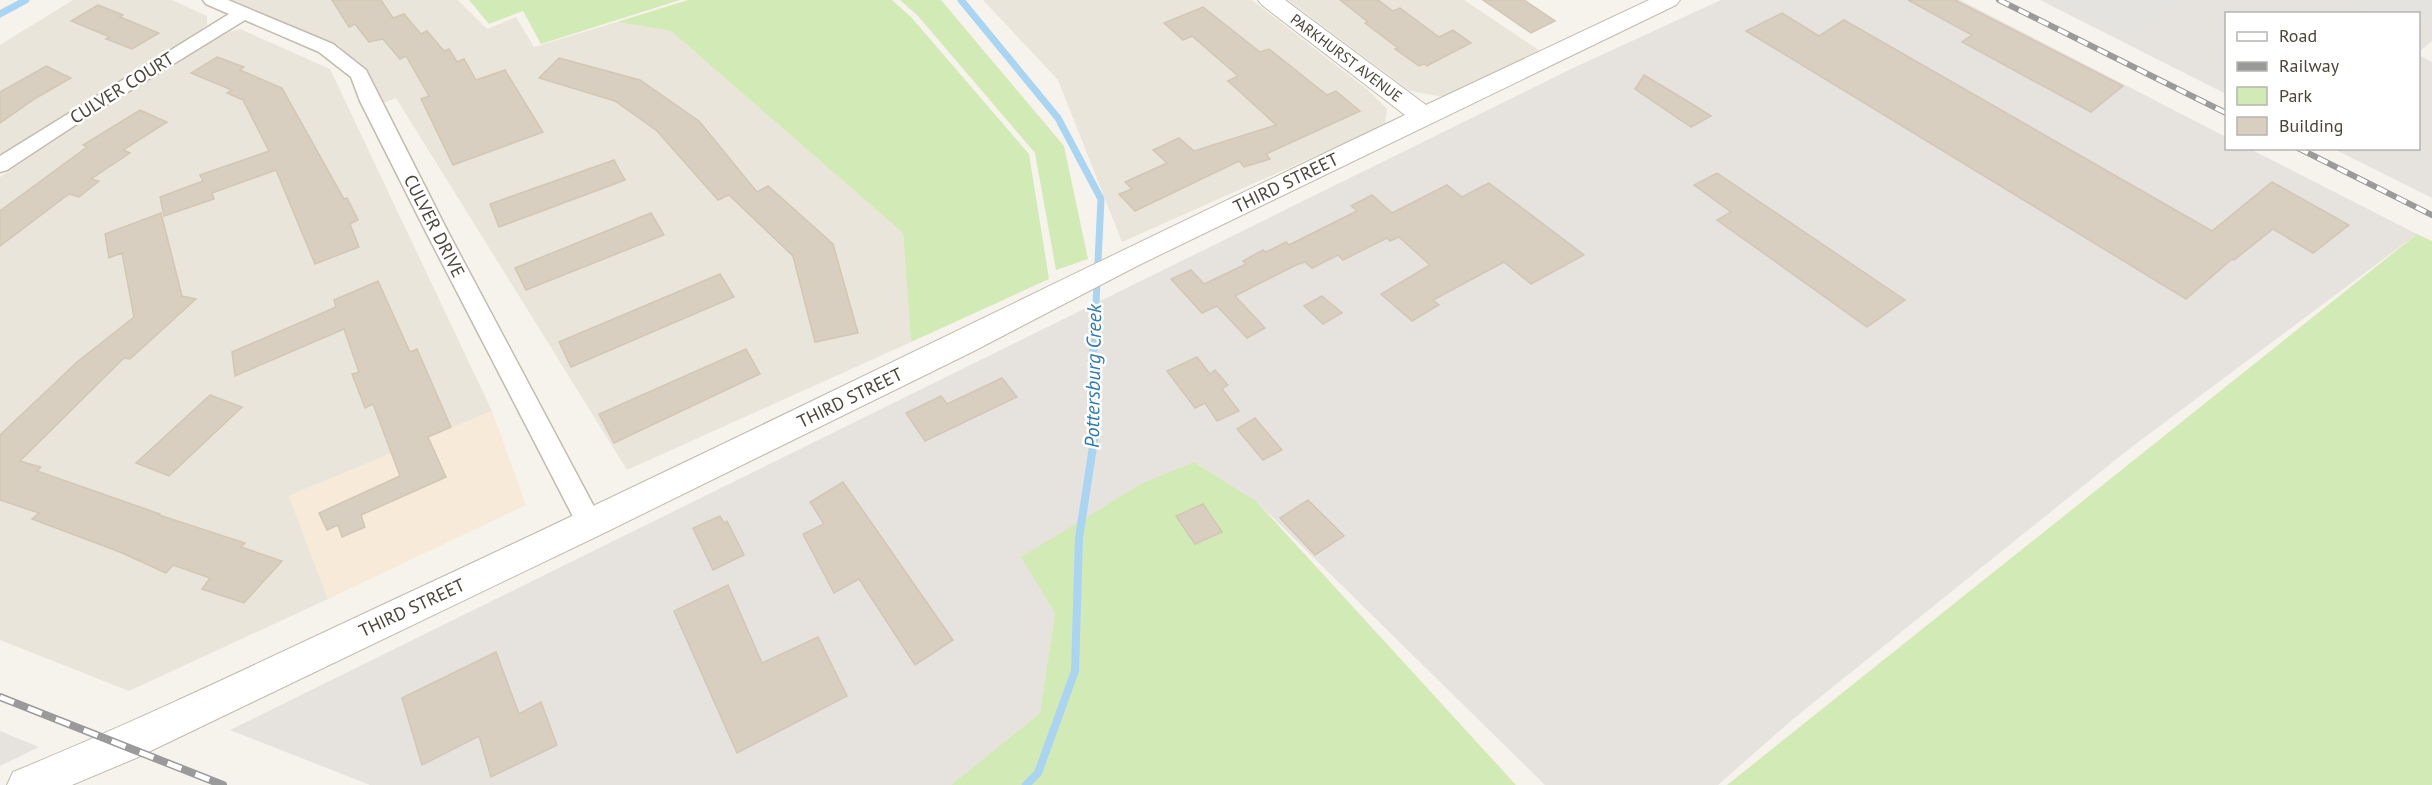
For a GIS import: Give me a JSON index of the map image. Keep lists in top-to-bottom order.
{
  "streets": {
    "street": [
      "PARKHURST AVENUE",
      "CULVER COURT",
      "THIRD STREET",
      "CULVER DRIVE"
    ]
  },
  "crossings": [
    ["PARKHURST AVENUE", "THIRD STREET"],
    ["CULVER COURT", "CULVER DRIVE"],
    ["THIRD STREET", "CULVER DRIVE"]
  ],
  "water": ["Pottersburg Creek"],
  "legend": [
    "Road",
    "Railway",
    "Park",
    "Building"
  ]
}
